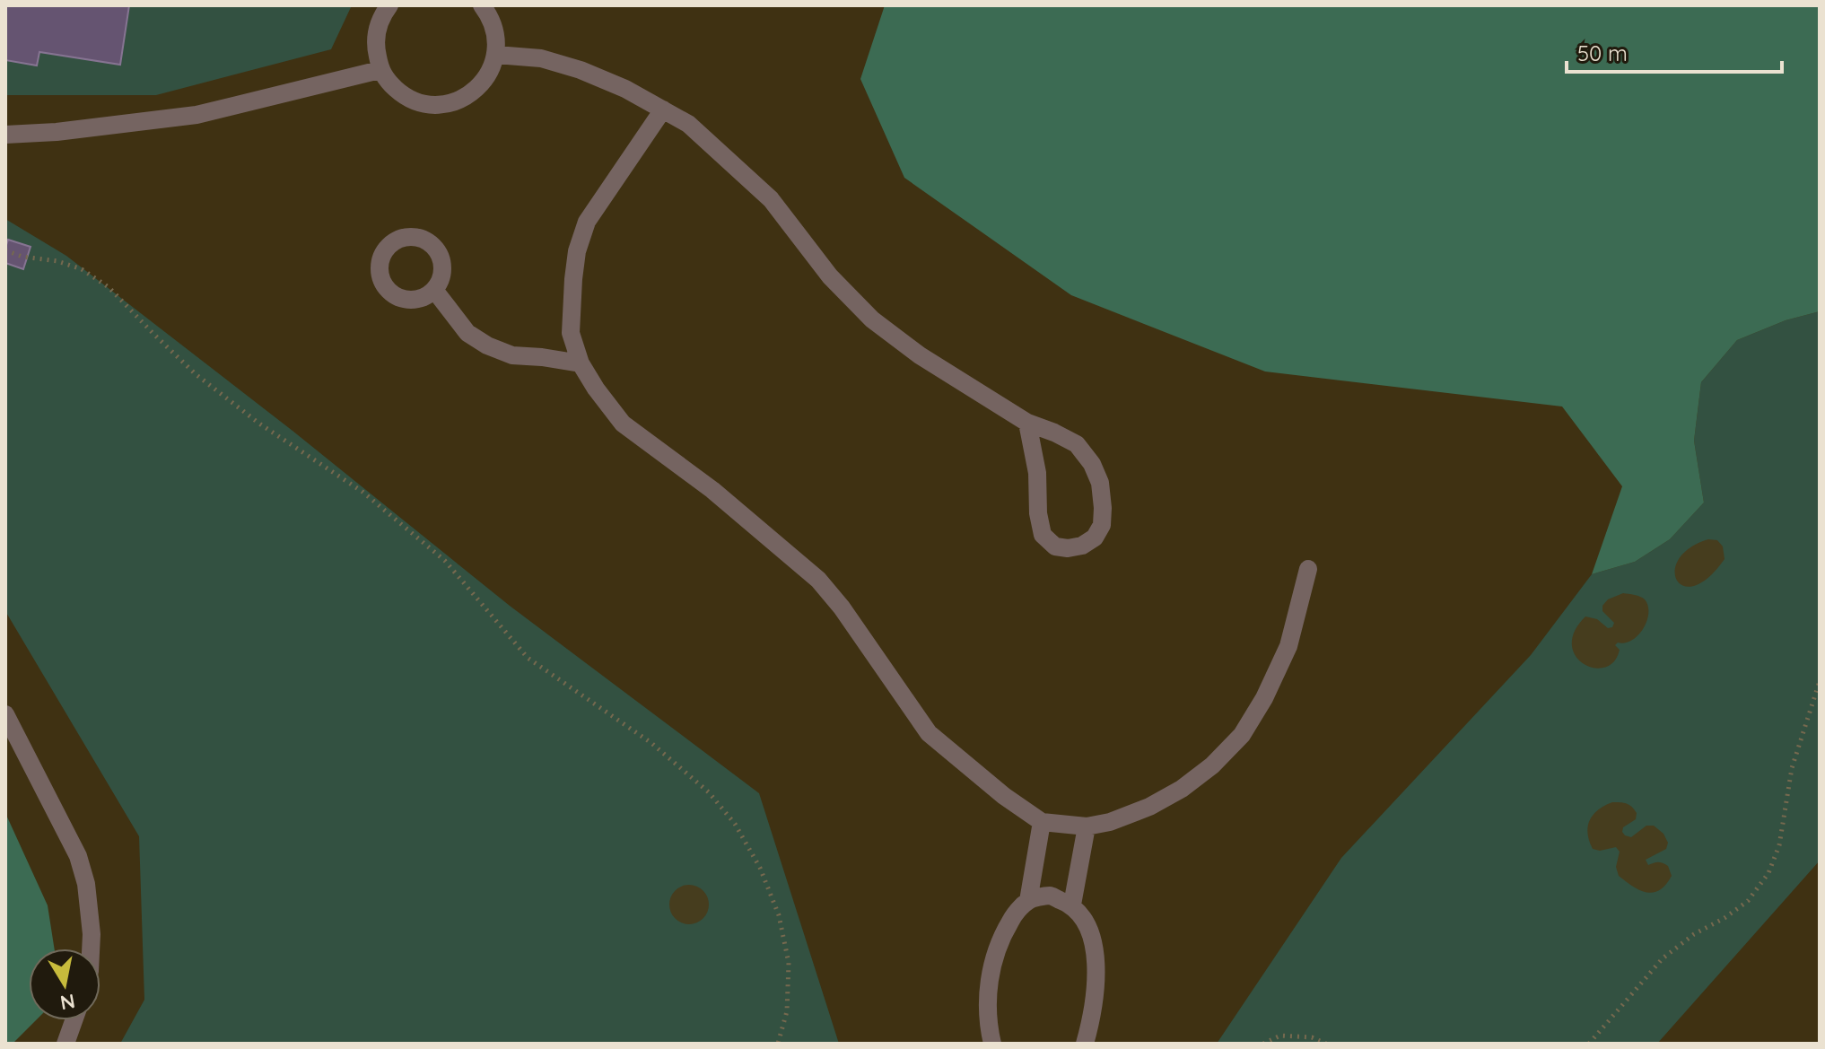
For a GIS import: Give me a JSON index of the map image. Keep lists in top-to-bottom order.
{
  "scale_bar": "50 m",
  "north": "bottom"
}
